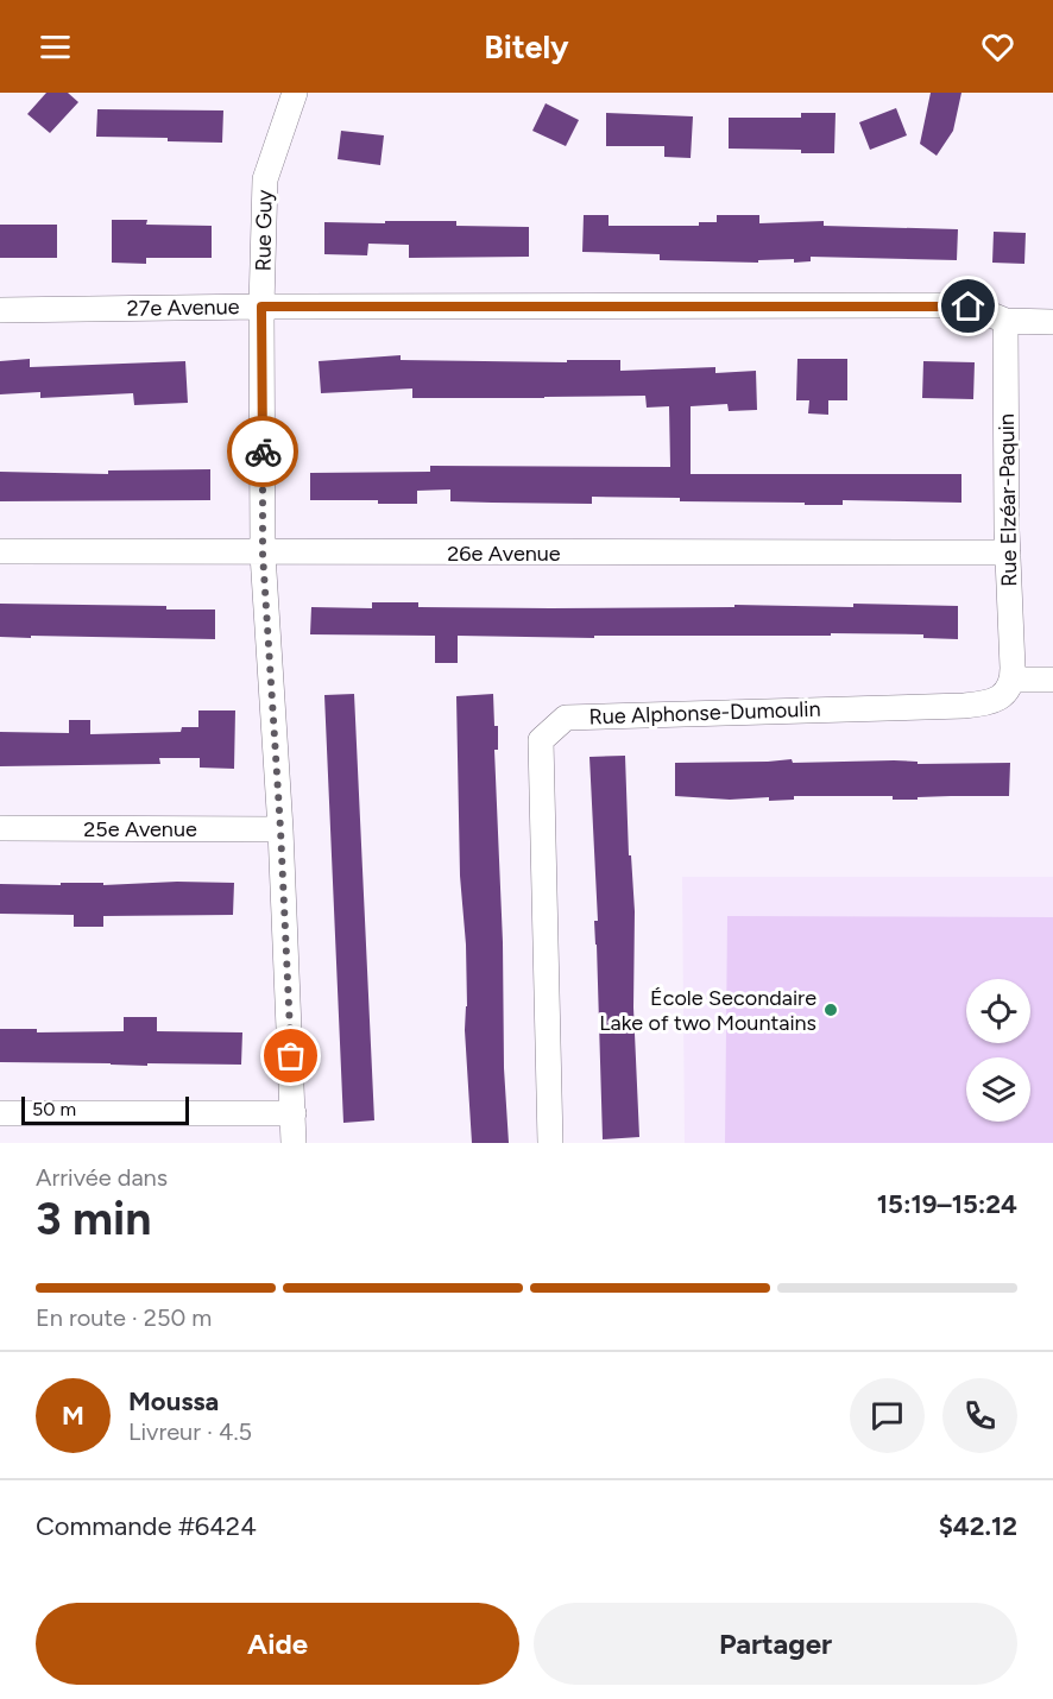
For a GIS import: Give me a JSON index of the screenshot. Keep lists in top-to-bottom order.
{
  "streets": {
    "street": [
      "Rue Guy",
      "27e Avenue",
      "Rue Elzéar-Paquin",
      "26e Avenue",
      "Rue Alphonse-Dumoulin",
      "25e Avenue"
    ]
  },
  "crossings": [
    ["Rue Guy", "27e Avenue"],
    ["Rue Guy", "26e Avenue"],
    ["Rue Guy", "25e Avenue"],
    ["27e Avenue", "Rue Elzéar-Paquin"],
    ["Rue Elzéar-Paquin", "26e Avenue"],
    ["Rue Elzéar-Paquin", "Rue Alphonse-Dumoulin"]
  ],
  "places": ["École Secondaire Lake of two Mountains"],
  "scale_bar": "50 m",
  "page": {
    "header": "Bitely",
    "scale": "50 m",
    "heading": ["3 min", "Arrivée dans", "15:19–15:24"],
    "panel": [
      "Moussa",
      "Livreur · 4.5",
      "Commande #6424",
      "$42.12"
    ],
    "bar": "En route · 250 m",
    "round": "M",
    "buttons": ["Aide", "Partager"]
  }
}
